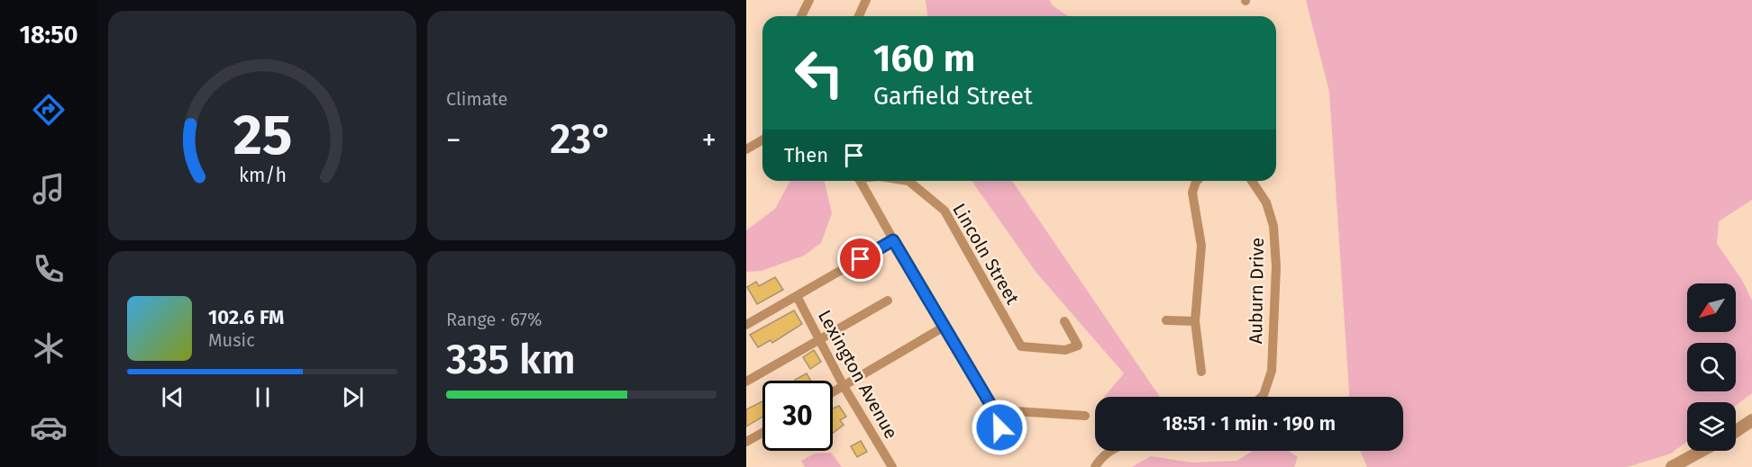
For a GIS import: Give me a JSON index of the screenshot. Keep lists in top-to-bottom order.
{
  "streets": {
    "street": ["Lincoln Street", "Auburn Drive", "Lexington Avenue"]
  },
  "north": "bottom left",
  "page": {
    "tabs": "18:50",
    "tile": [
      "Climate",
      ["Range · 67%", "335 km"]
    ],
    "turn": ["160 m", "Garfield Street"],
    "heat": ["−", "23°", "+"],
    "then": "Then",
    "song": ["102.6 FM", "Music"],
    "limit": "30",
    "trip": "18:51 · 1 min · 190 m",
    "gauge": ["25", "km/h"]
  }
}
